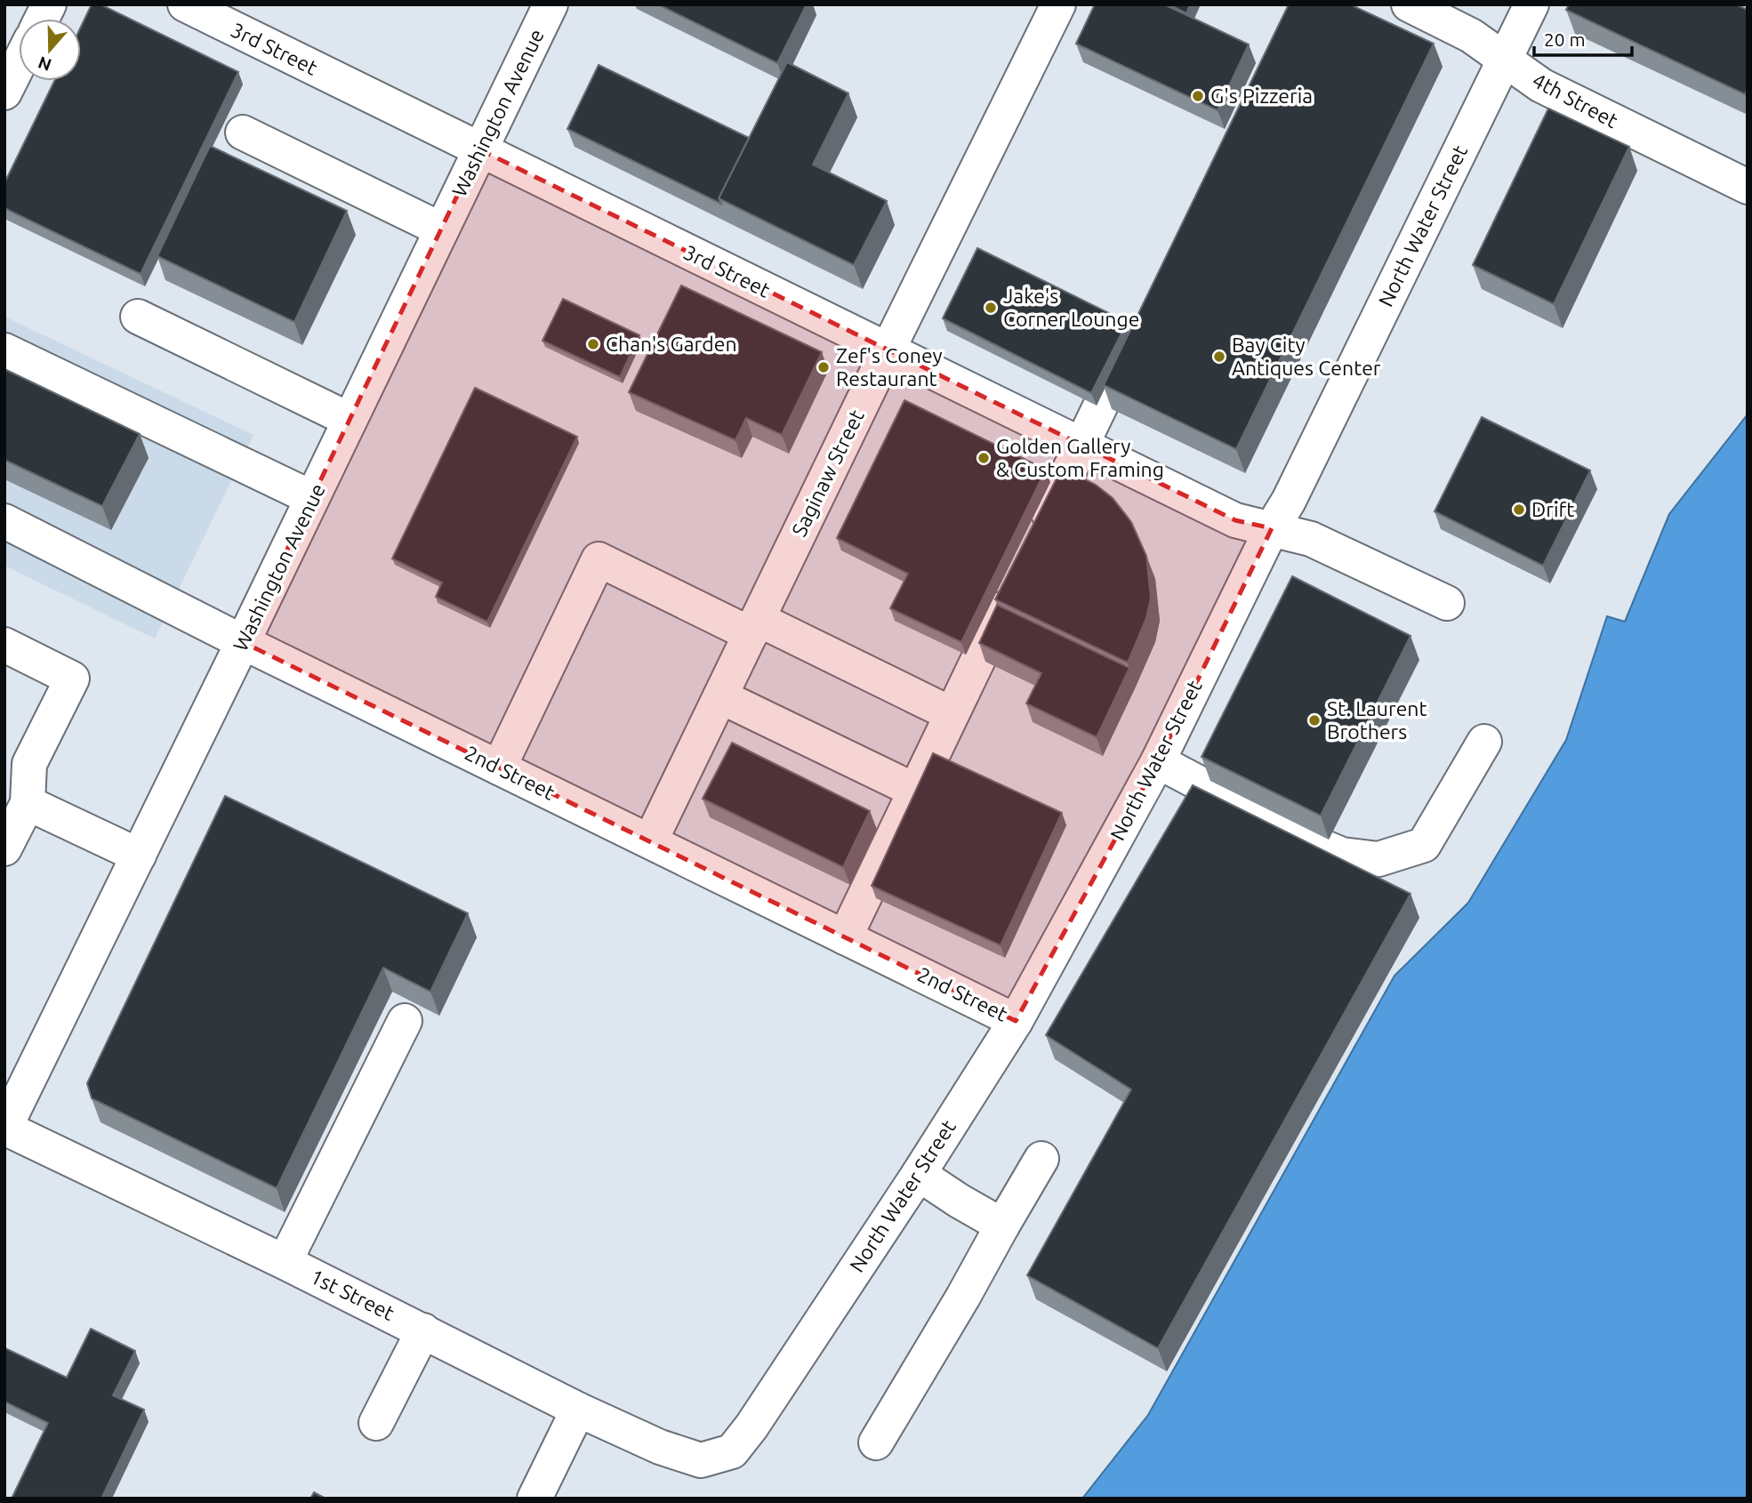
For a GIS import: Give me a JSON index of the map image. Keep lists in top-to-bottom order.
{
  "streets": {
    "street": [
      "3rd Street",
      "4th Street",
      "Washington Avenue",
      "North Water Street",
      "Saginaw Street",
      "2nd Street",
      "1st Street"
    ]
  },
  "crossings": [
    ["3rd Street", "Washington Avenue"],
    ["3rd Street", "North Water Street"],
    ["3rd Street", "Saginaw Street"],
    ["4th Street", "North Water Street"],
    ["Washington Avenue", "2nd Street"],
    ["Washington Avenue", "1st Street"],
    ["North Water Street", "2nd Street"],
    ["North Water Street", "1st Street"],
    ["Saginaw Street", "2nd Street"]
  ],
  "places": [
    "G's Pizzeria",
    "Jake's Corner Lounge",
    "Chan's Garden",
    "Bay City Antiques Center",
    "Zef's Coney Restaurant",
    "Golden Gallery & Custom Framing",
    "Drift",
    "St. Laurent Brothers"
  ],
  "scale_bar": "20 m",
  "north": "bottom"
}
